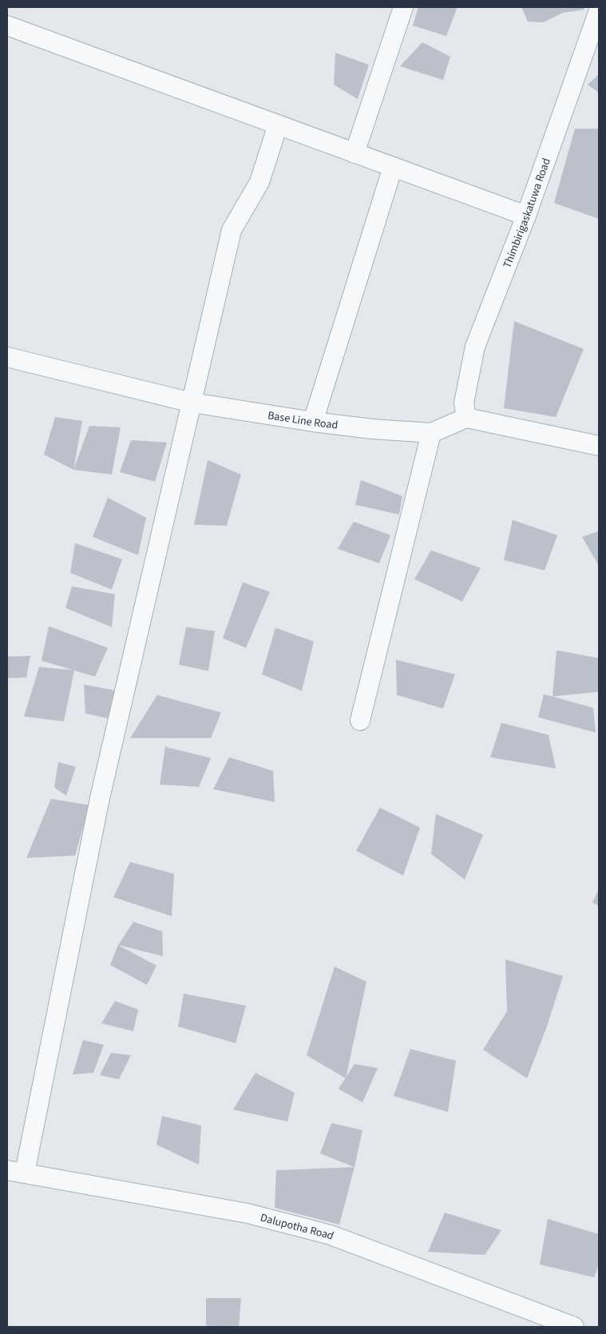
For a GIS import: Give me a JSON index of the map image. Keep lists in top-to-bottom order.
{
  "streets": {
    "street": ["Thimbirigaskatuwa Road", "Base Line Road", "Dalupotha Road"]
  },
  "crossings": [
    ["Thimbirigaskatuwa Road", "Base Line Road"]
  ]
}
